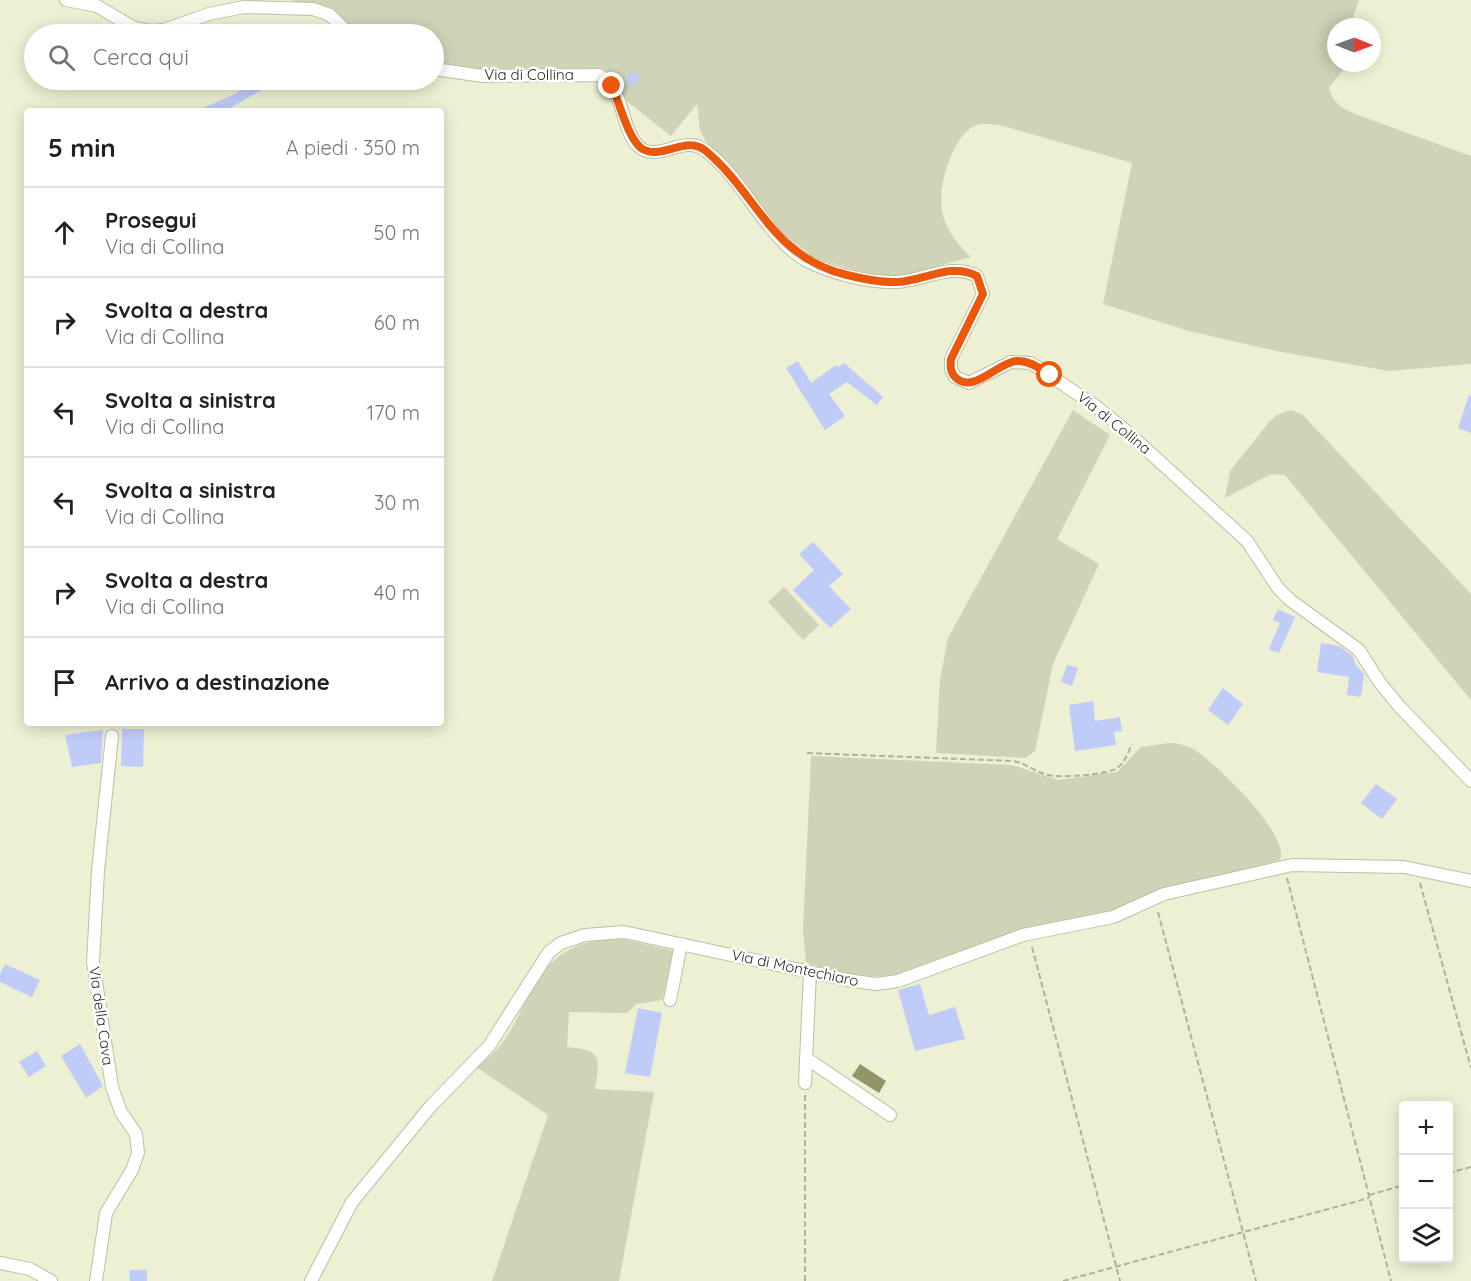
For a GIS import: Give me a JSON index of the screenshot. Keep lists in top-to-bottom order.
{
  "streets": {
    "street": ["Via di Collina", "Via di Montechiaro", "Via della Cava"]
  },
  "north": "right",
  "page": {
    "search": "Cerca qui",
    "heading": ["5 min", "A piedi · 350 m"],
    "list": [
      ["Prosegui", "Via di Collina", "50 m"],
      ["Svolta a destra", "Via di Collina", "60 m"],
      ["Svolta a sinistra", "Via di Collina", "170 m"],
      ["Svolta a sinistra", "Via di Collina", "30 m"],
      ["Svolta a destra", "Via di Collina", "40 m"],
      "Arrivo a destinazione"
    ],
    "map_buttons": ["+", "−"]
  }
}
